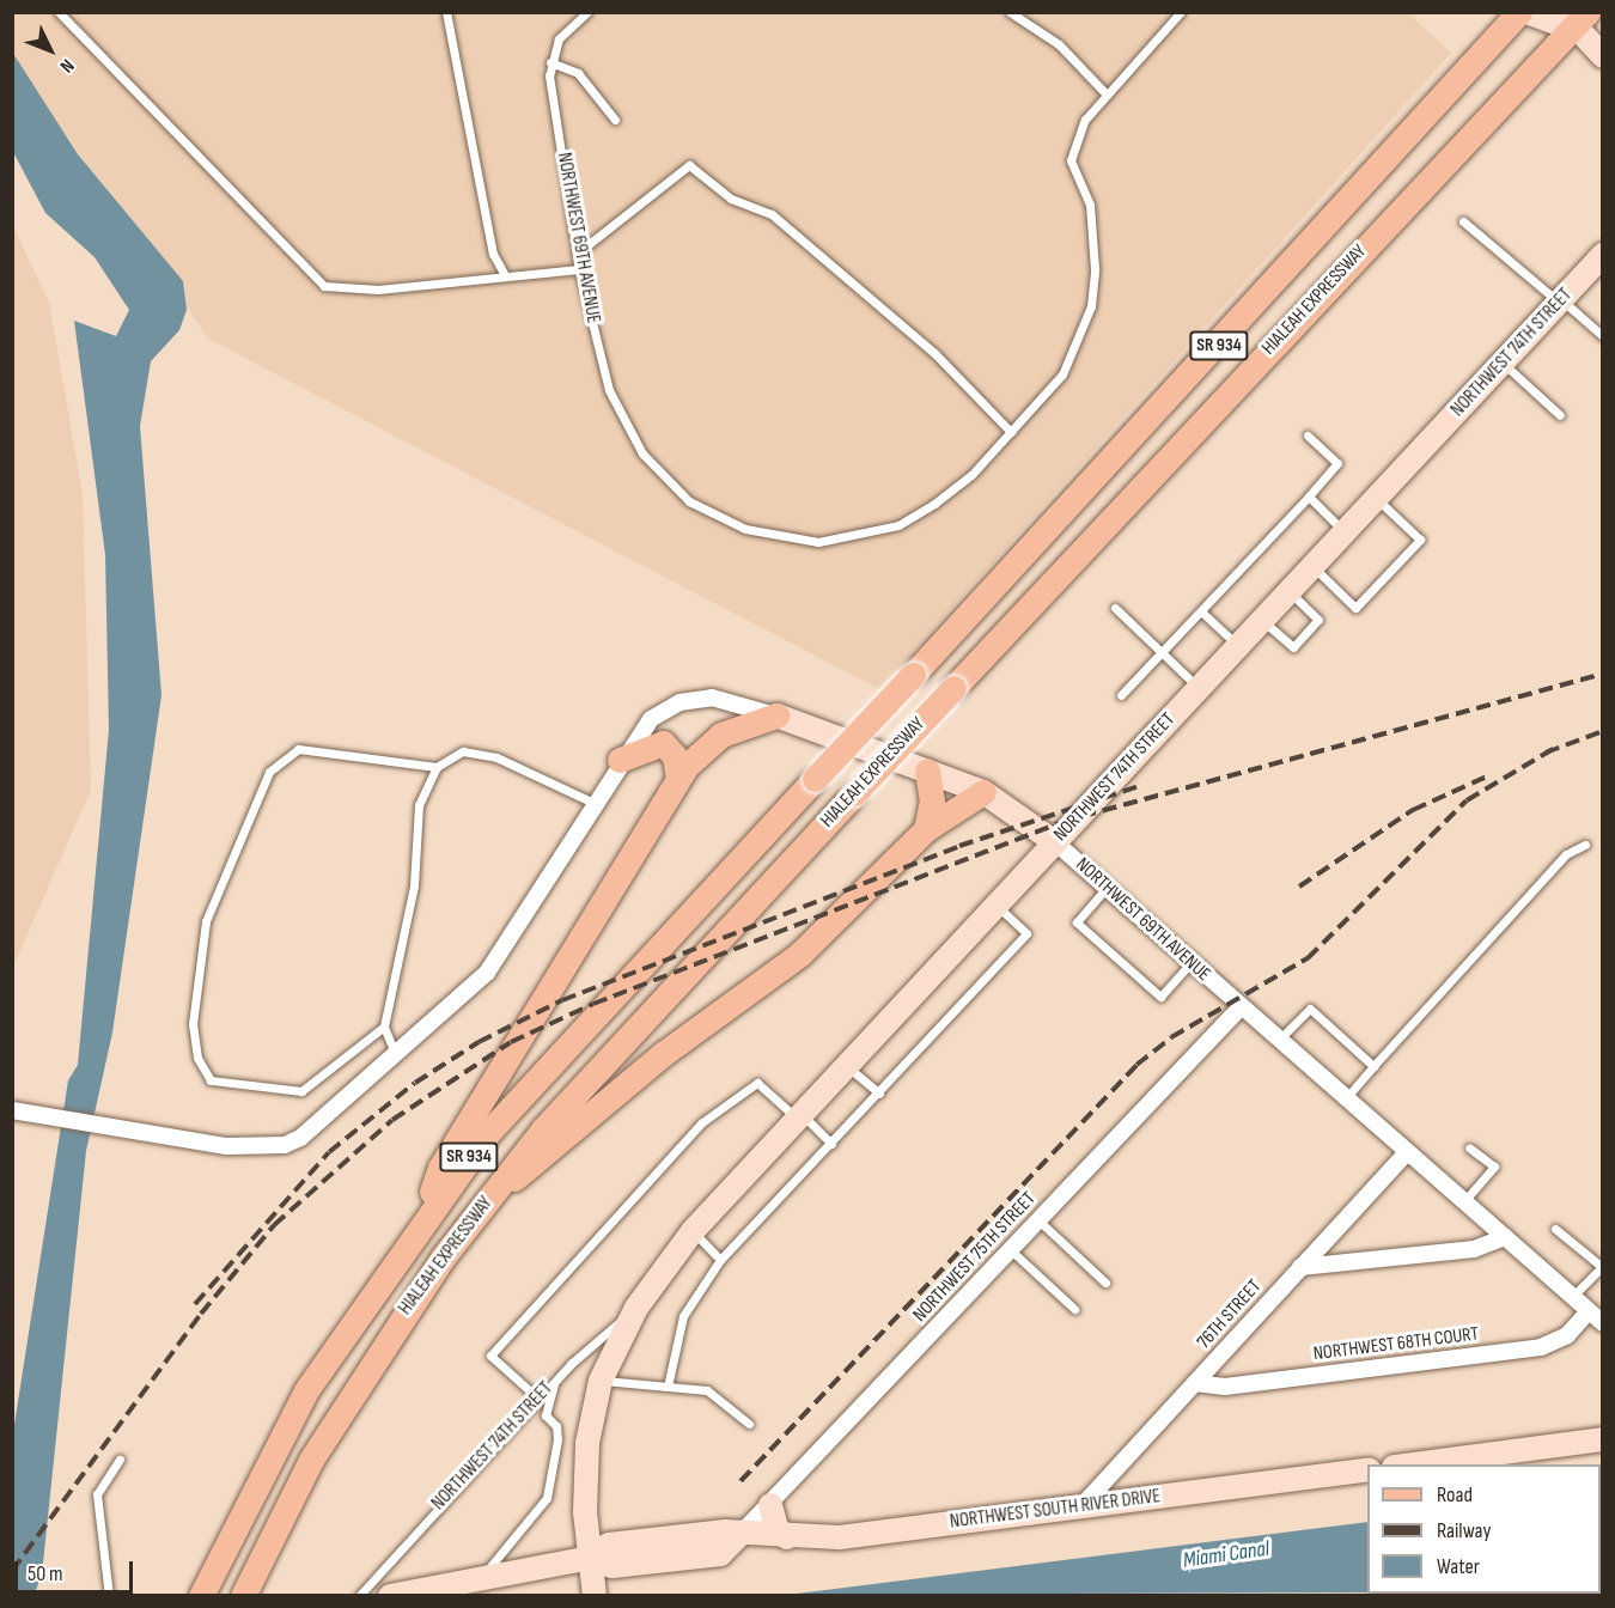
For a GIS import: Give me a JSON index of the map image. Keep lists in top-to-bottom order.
{
  "streets": {
    "main road": [
      "NORTHWEST 69TH AVENUE",
      "HIALEAH EXPRESSWAY",
      "SR 934",
      "NORTHWEST 74TH STREET",
      "NORTHWEST SOUTH RIVER DRIVE"
    ],
    "street": ["NORTHWEST 75TH STREET", "76TH STREET", "NORTHWEST 68TH COURT"]
  },
  "crossings": [
    ["NORTHWEST 69TH AVENUE", "NORTHWEST 74TH STREET"],
    ["NORTHWEST 69TH AVENUE", "NORTHWEST 75TH STREET"],
    ["NORTHWEST 69TH AVENUE", "76TH STREET"],
    ["NORTHWEST 69TH AVENUE", "NORTHWEST 68TH COURT"],
    ["NORTHWEST 74TH STREET", "NORTHWEST SOUTH RIVER DRIVE"],
    ["NORTHWEST 75TH STREET", "NORTHWEST SOUTH RIVER DRIVE"],
    ["76TH STREET", "NORTHWEST 68TH COURT"],
    ["76TH STREET", "NORTHWEST SOUTH RIVER DRIVE"]
  ],
  "water": ["Miami Canal"],
  "legend": ["Road", "Railway", "Water"],
  "scale_bar": "50 m",
  "north": "bottom right"
}
